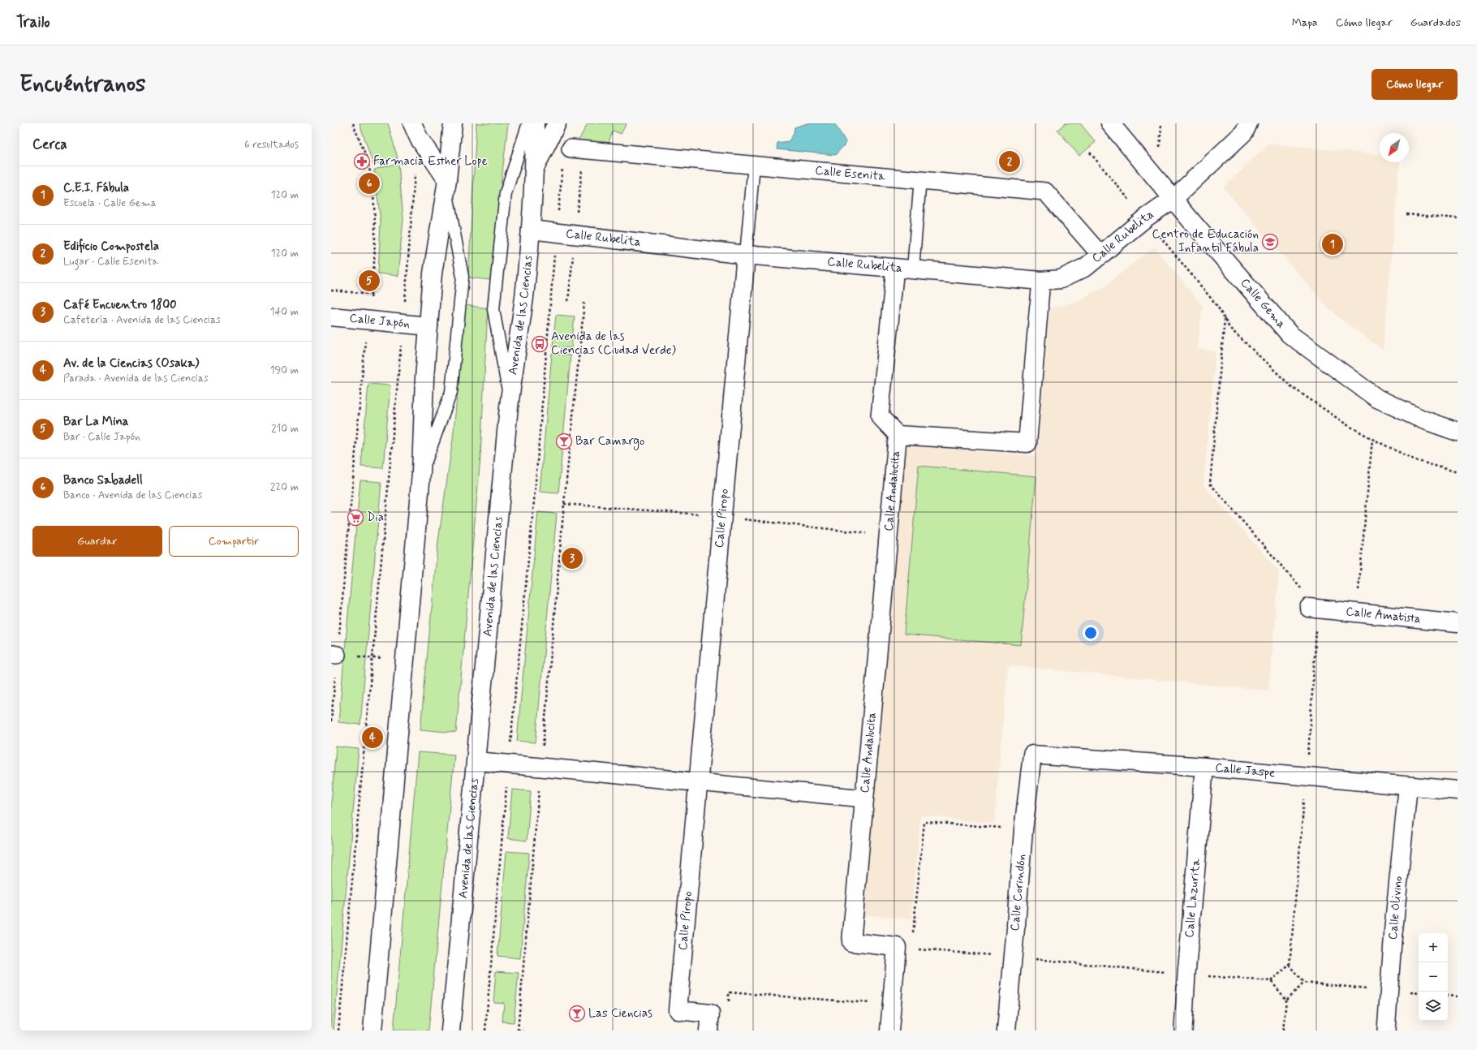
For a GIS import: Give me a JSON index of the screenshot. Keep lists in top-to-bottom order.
{
  "streets": {
    "street": [
      "Calle Esenita",
      "Calle Rubelita",
      "Calle Gema",
      "Avenida de las Ciencias",
      "Calle Japón",
      "Calle Andalucita",
      "Calle Piropo",
      "Calle Amatista",
      "Calle Jaspe",
      "Calle Corindón",
      "Calle Lazurita",
      "Calle Olivino"
    ]
  },
  "crossings": [
    ["Calle Esenita", "Calle Rubelita"],
    ["Calle Rubelita", "Calle Gema"],
    ["Calle Rubelita", "Avenida de las Ciencias"],
    ["Calle Rubelita", "Calle Andalucita"],
    ["Calle Rubelita", "Calle Piropo"],
    ["Calle Jaspe", "Calle Corindón"],
    ["Calle Jaspe", "Calle Lazurita"],
    ["Calle Jaspe", "Calle Olivino"]
  ],
  "places": {
    "pharmacy": ["Farmacia Esther Lope"],
    "school or university": ["Centro de Educación Infantil Fábula"],
    "bus stop": ["Avenida de las Ciencias (Ciudad Verde)"],
    "bar": ["Bar Camargo", "Las Ciencias"],
    "supermarket": ["Dia"]
  },
  "north": "bottom left",
  "page": {
    "header": "Trailo",
    "nav": ["Mapa", "Cómo llegar", "Guardados"],
    "buttons": [
      "Cómo llegar",
      ["Guardar", "Compartir"]
    ],
    "title": "Encuéntranos",
    "heading": ["Cerca", "6 resultados"],
    "pins": [
      "2",
      "6",
      "1",
      "5",
      "3",
      "4"
    ],
    "list": [
      {
        "mark": "1",
        "name": "C.E.I. Fábula",
        "note": "Escuela · Calle Gema",
        "value": "120 m"
      },
      {
        "mark": "2",
        "name": "Edificio Compostela",
        "note": "Lugar · Calle Esenita",
        "value": "120 m"
      },
      {
        "mark": "3",
        "name": "Café Encuentro 1800",
        "note": "Cafetería · Avenida de las Ciencias",
        "value": "140 m"
      },
      {
        "mark": "4",
        "name": "Av. de la Ciencias (Osaka)",
        "note": "Parada · Avenida de las Ciencias",
        "value": "190 m"
      },
      {
        "mark": "5",
        "name": "Bar La Mina",
        "note": "Bar · Calle Japón",
        "value": "210 m"
      },
      {
        "mark": "6",
        "name": "Banco Sabadell",
        "note": "Banco · Avenida de las Ciencias",
        "value": "220 m"
      }
    ],
    "map_buttons": ["+", "−"]
  }
}
